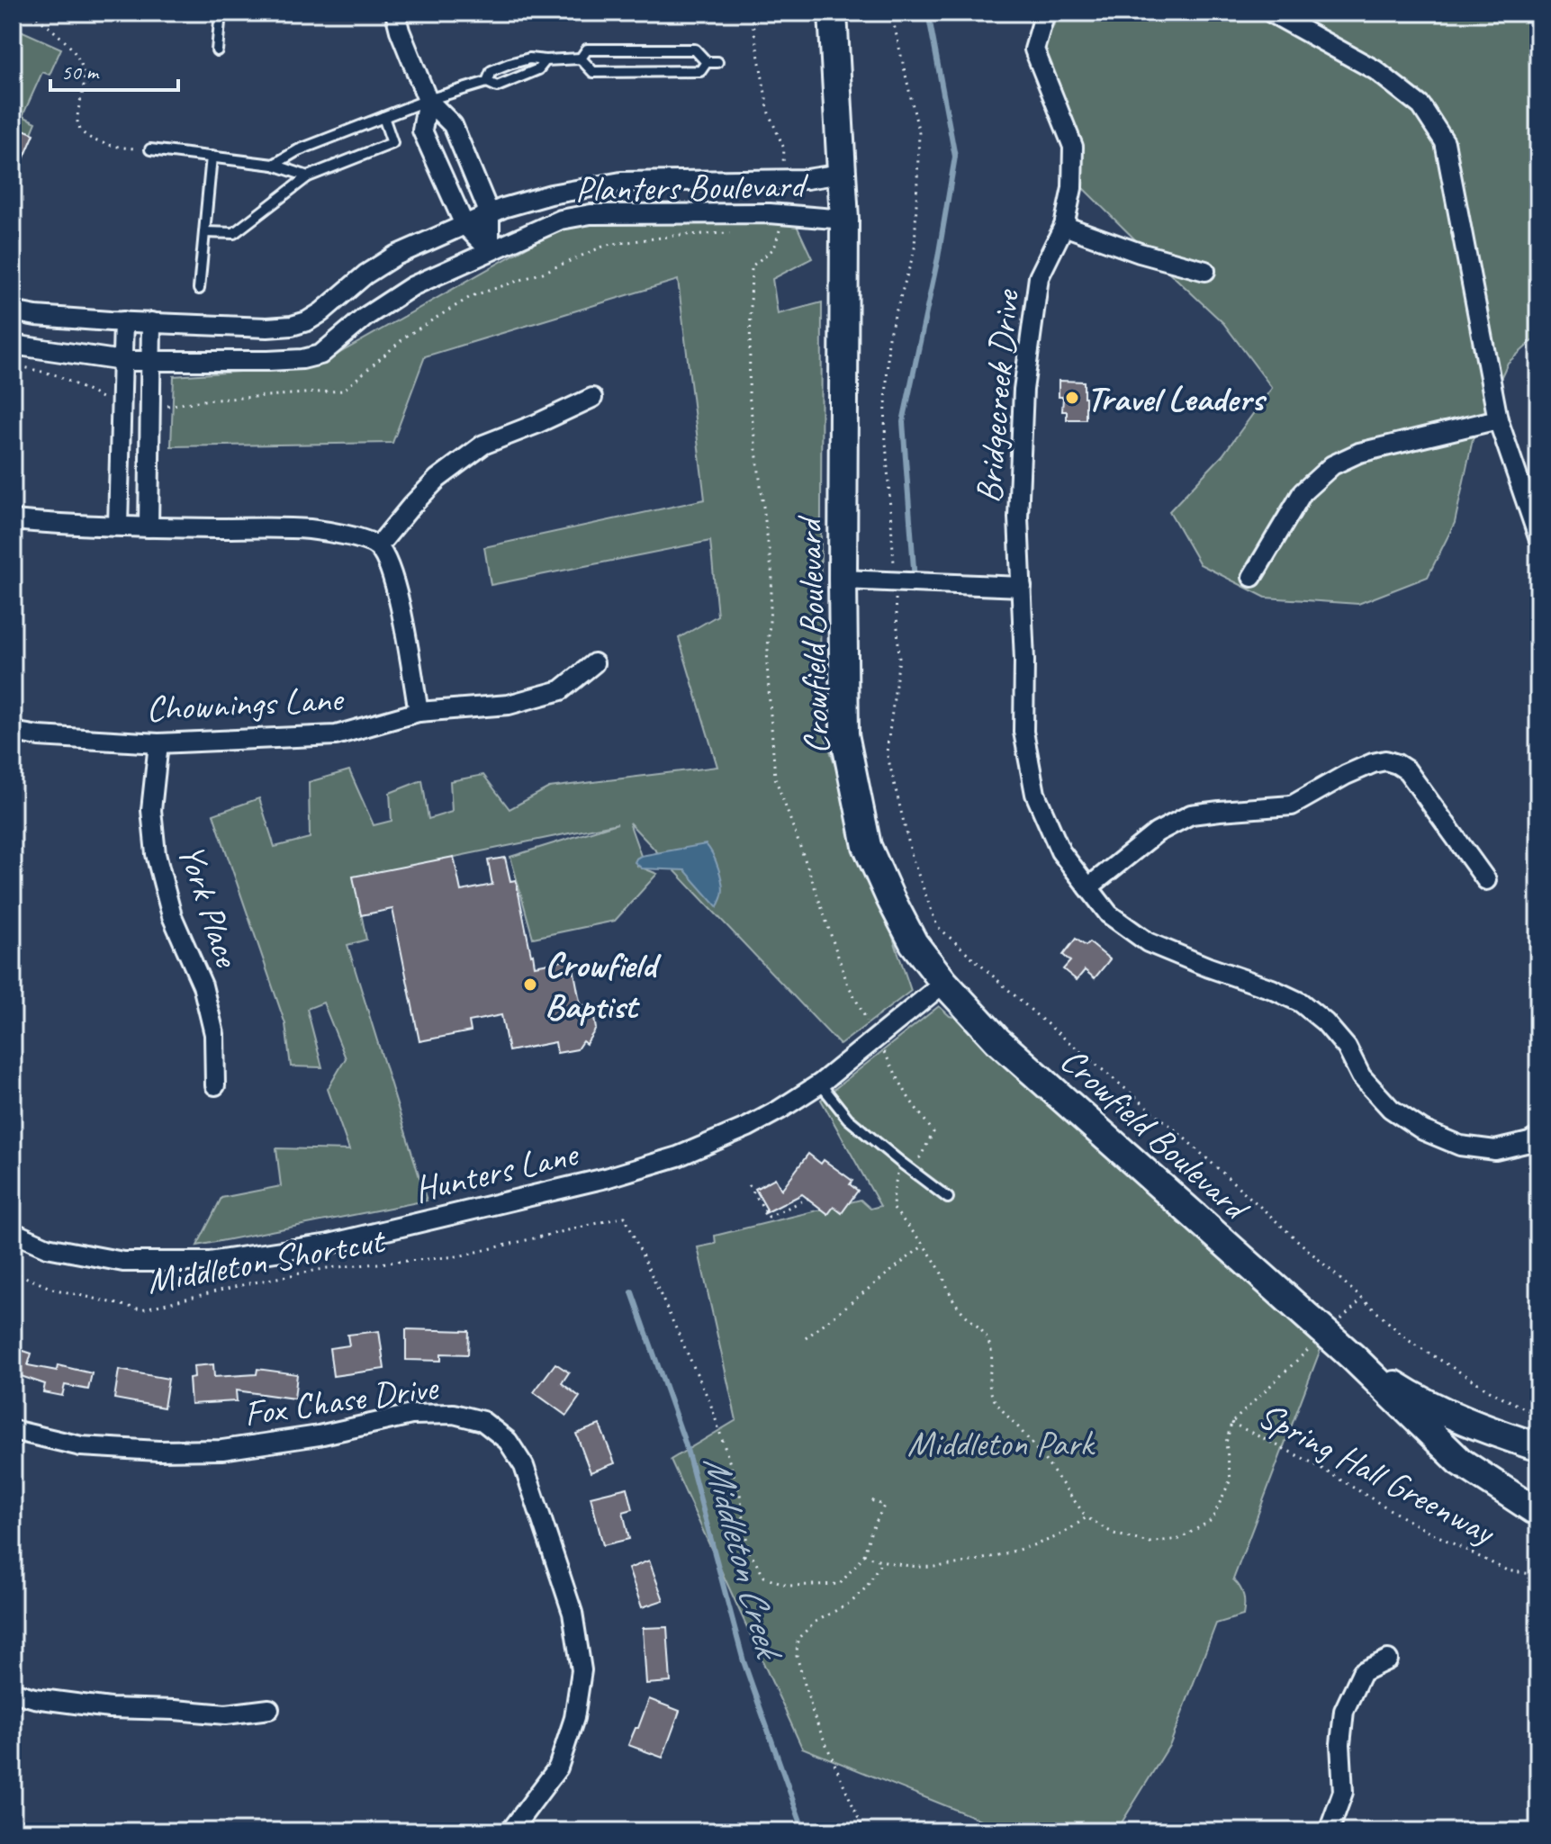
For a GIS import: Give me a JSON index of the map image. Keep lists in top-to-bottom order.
{
  "streets": {
    "main road": ["Crowfield Boulevard"],
    "street": [
      "Planters Boulevard",
      "Bridgecreek Drive",
      "Chownings Lane",
      "York Place",
      "Hunters Lane",
      "Fox Chase Drive"
    ],
    "path": ["Middleton Shortcut", "Spring Hall Greenway"]
  },
  "crossings": [
    ["Planters Boulevard", "Crowfield Boulevard"],
    ["Crowfield Boulevard", "Hunters Lane"],
    ["Chownings Lane", "York Place"]
  ],
  "water": ["Middleton Creek"],
  "parks": ["Middleton Park"],
  "places": ["Travel Leaders", "Crowfield Baptist"],
  "scale_bar": "50 m"
}
